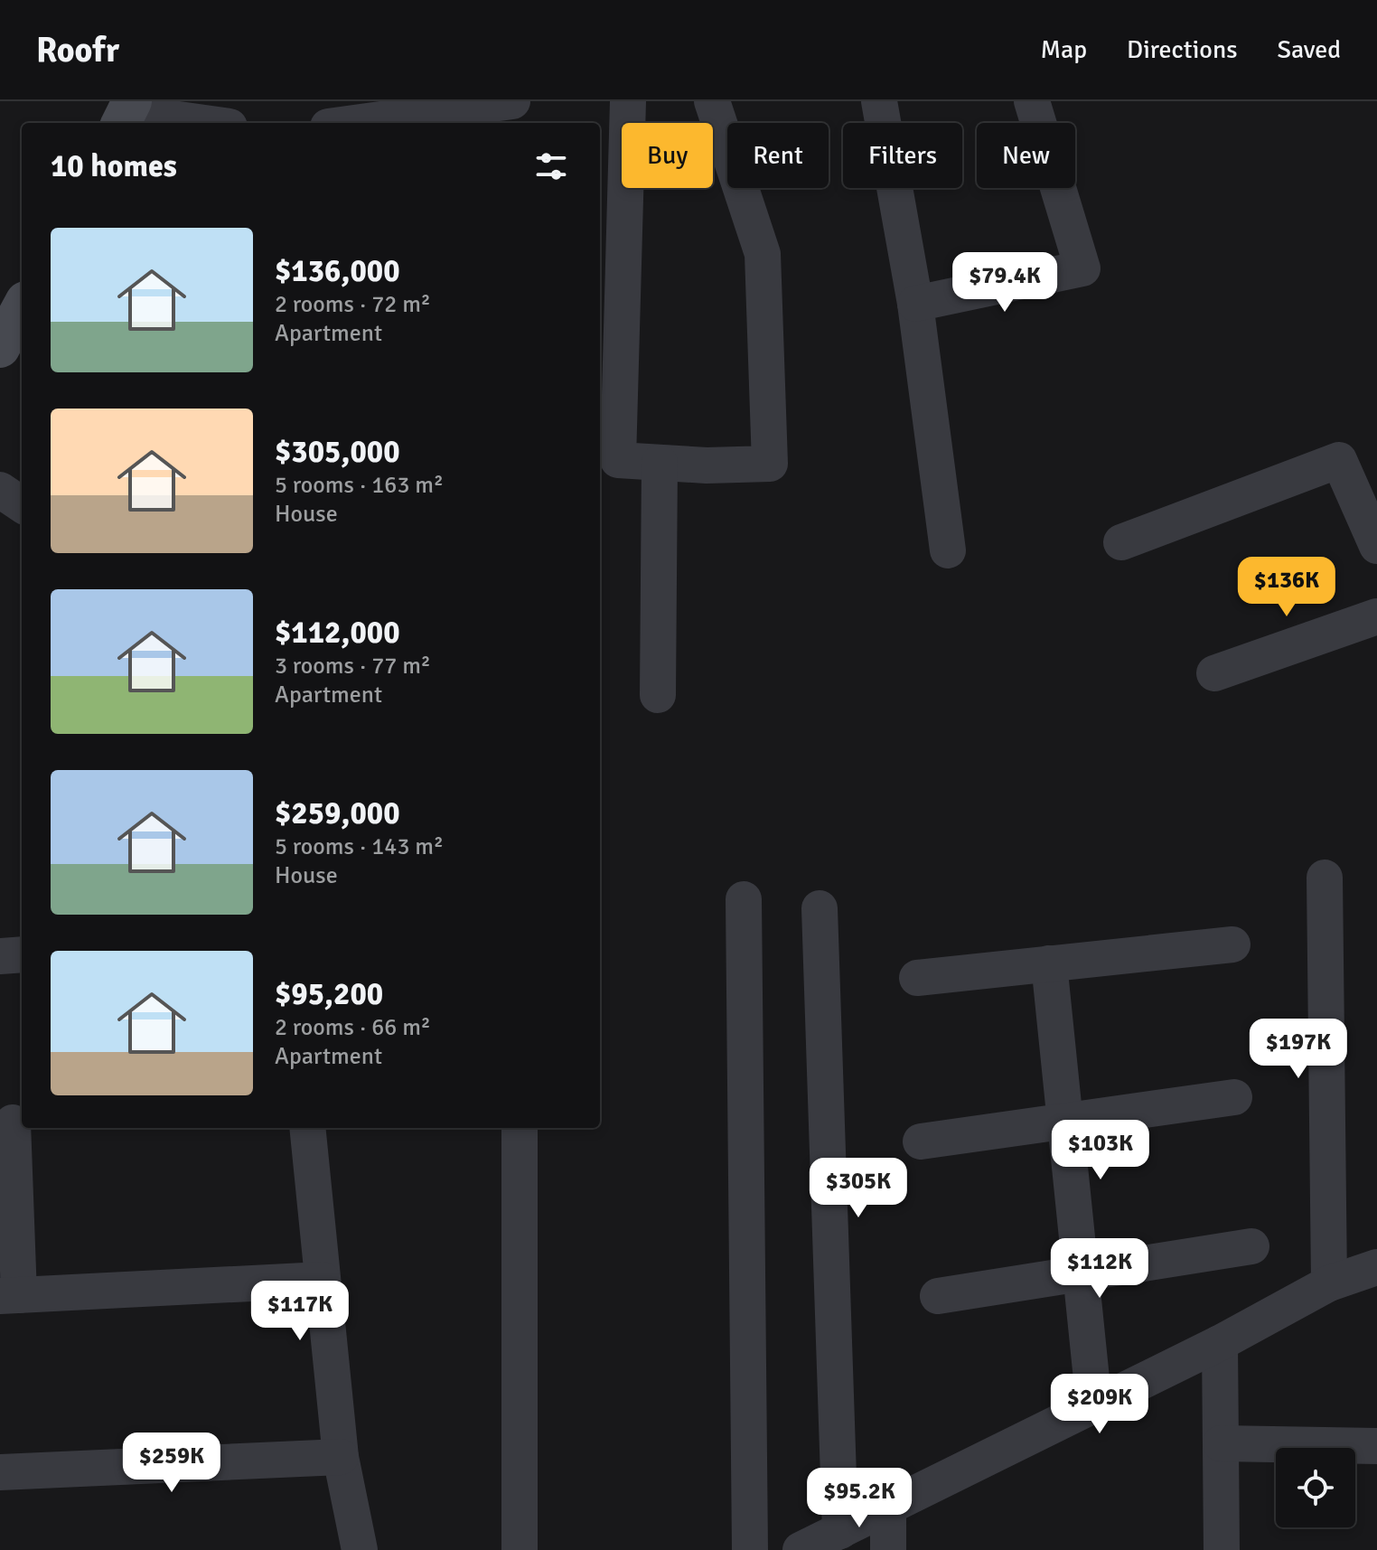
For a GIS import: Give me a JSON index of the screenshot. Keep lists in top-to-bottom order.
{
  "page": {
    "header": "Roofr",
    "nav": ["Map", "Directions", "Saved"],
    "chip": [
      "Buy",
      "Rent",
      "Filters",
      "New"
    ],
    "heading": "10 homes",
    "list": [
      {
        "name": "$136,000",
        "note": "2 rooms · 72 m² · Apartment"
      },
      {
        "name": "$305,000",
        "note": "5 rooms · 163 m² · House"
      },
      {
        "name": "$112,000",
        "note": "3 rooms · 77 m² · Apartment"
      },
      {
        "name": "$259,000",
        "note": "5 rooms · 143 m² · House"
      },
      {
        "name": "$95,200",
        "note": "2 rooms · 66 m² · Apartment"
      }
    ],
    "price": [
      "$79.4K",
      "$136K",
      "$197K",
      "$103K",
      "$305K",
      "$112K",
      "$117K",
      "$209K",
      "$259K",
      "$95.2K"
    ]
  }
}
